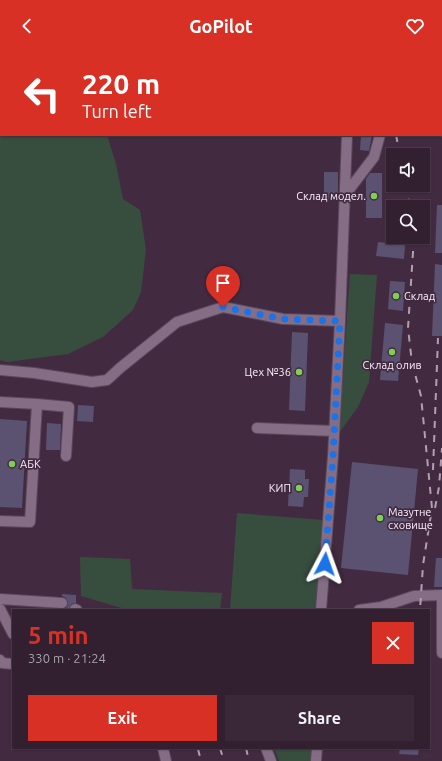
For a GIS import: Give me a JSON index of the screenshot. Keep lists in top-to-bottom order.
{
  "places": [
    "Склад модел.",
    "Склад",
    "Склад олив",
    "Цех №36",
    "АБК",
    "КИП",
    "Мазутне сховище"
  ],
  "page": {
    "header": "GoPilot",
    "turn": ["220 m", "Turn left"],
    "heading": ["5 min", "330 m · 21:24"],
    "buttons": ["Exit", "Share"]
  }
}
